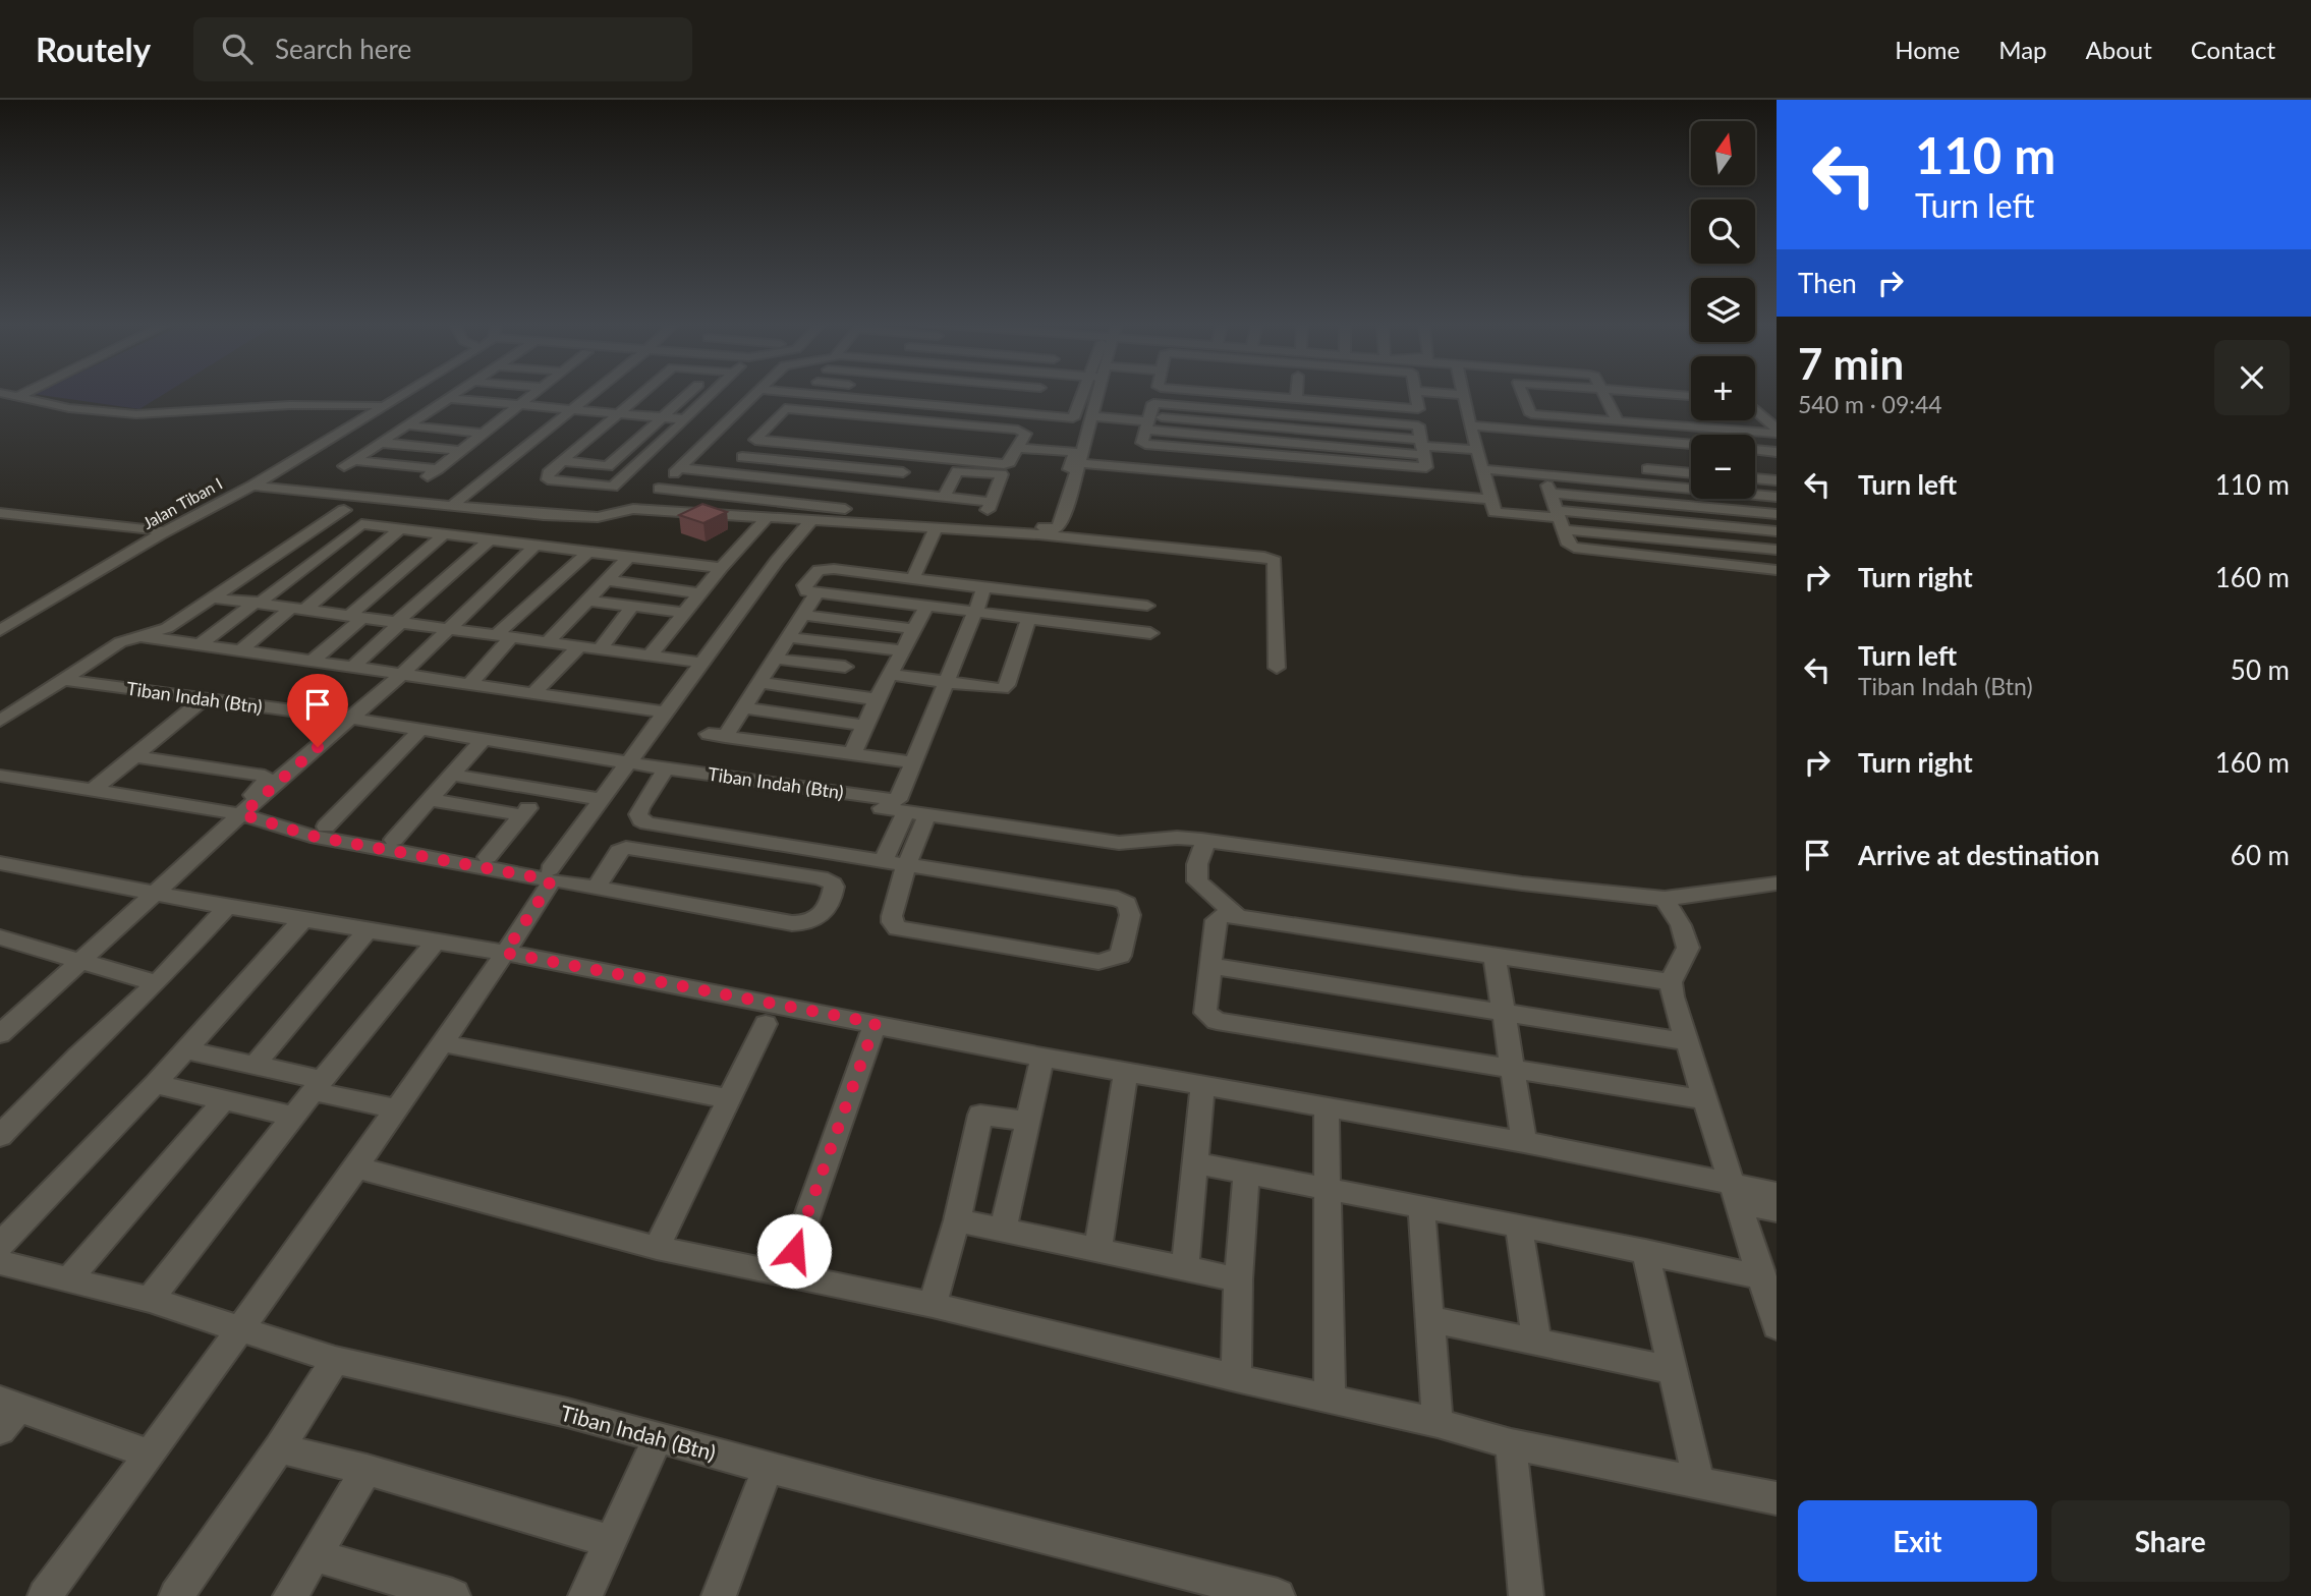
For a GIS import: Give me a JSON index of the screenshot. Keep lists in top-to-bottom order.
{
  "streets": {
    "street": ["Jalan Tiban I", "Tiban Indah (Btn)"]
  },
  "north": "top",
  "page": {
    "header": "Routely",
    "search": "Search here",
    "nav": [
      "Home",
      "Map",
      "About",
      "Contact"
    ],
    "turn": ["110 m", "Turn left"],
    "map_buttons": ["+", "−"],
    "then": "Then",
    "heading": ["7 min", "540 m · 09:44"],
    "list": [
      {
        "name": "Turn left",
        "value": "110 m"
      },
      {
        "name": "Turn right",
        "value": "160 m"
      },
      {
        "name": "Turn left",
        "note": "Tiban Indah (Btn)",
        "value": "50 m"
      },
      {
        "name": "Turn right",
        "value": "160 m"
      },
      {
        "name": "Arrive at destination",
        "value": "60 m"
      }
    ],
    "buttons": ["Exit", "Share"]
  }
}
